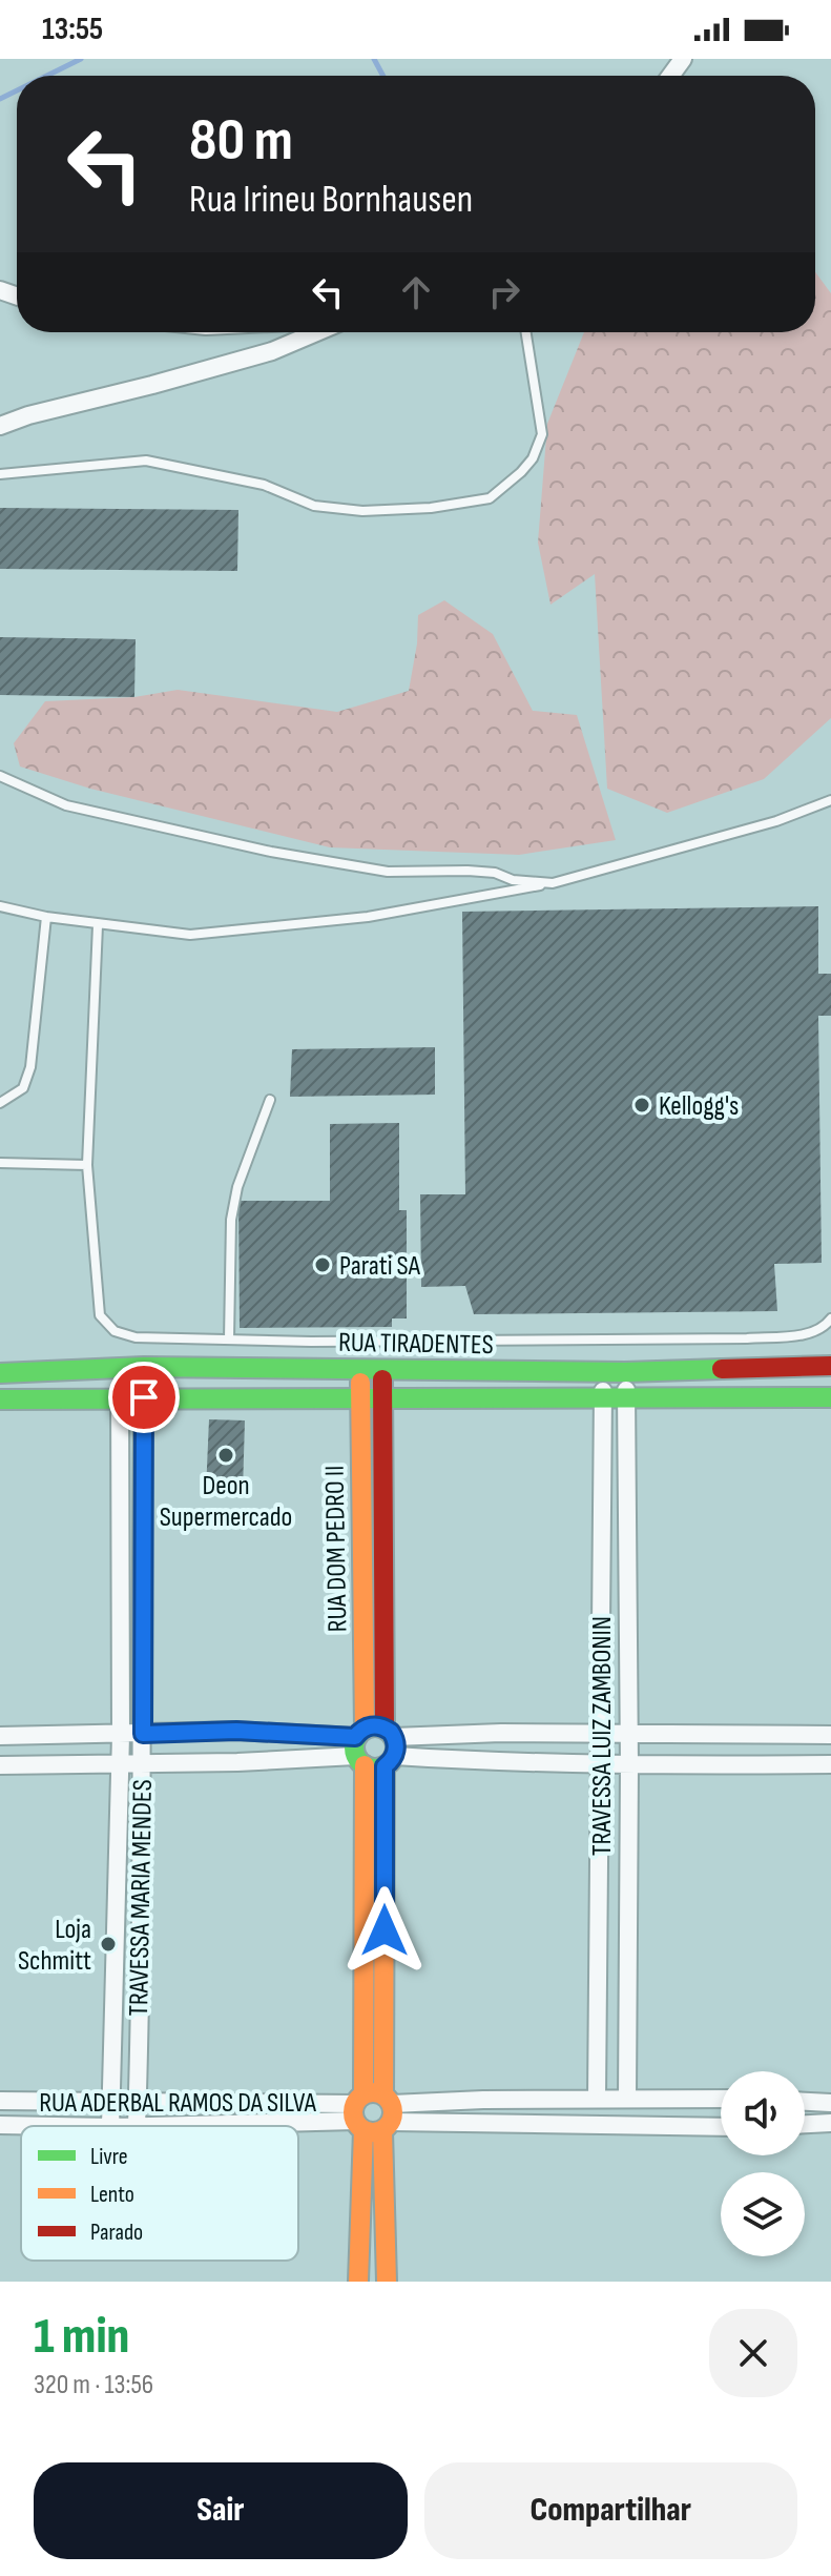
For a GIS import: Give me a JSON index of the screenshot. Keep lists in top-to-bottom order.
{
  "streets": {
    "main road": ["RUA TIRADENTES", "RUA DOM PEDRO II"],
    "street": ["TRAVESSA LUIZ ZAMBONIN", "TRAVESSA MARIA MENDES", "RUA ADERBAL RAMOS DA SILVA"]
  },
  "crossings": [
    ["RUA TIRADENTES", "RUA DOM PEDRO II"],
    ["RUA TIRADENTES", "TRAVESSA LUIZ ZAMBONIN"],
    ["RUA TIRADENTES", "TRAVESSA MARIA MENDES"],
    ["RUA DOM PEDRO II", "RUA ADERBAL RAMOS DA SILVA"],
    ["TRAVESSA LUIZ ZAMBONIN", "RUA ADERBAL RAMOS DA SILVA"],
    ["TRAVESSA MARIA MENDES", "RUA ADERBAL RAMOS DA SILVA"]
  ],
  "places": [
    "Kellogg's",
    "Parati SA",
    "Deon Supermercado",
    "Loja Schmitt"
  ],
  "legend": ["Livre", "Lento", "Parado"],
  "page": {
    "status": "13:55",
    "turn": ["80 m", "Rua Irineu Bornhausen"],
    "heading": ["1 min", "320 m · 13:56"],
    "buttons": ["Sair", "Compartilhar"]
  }
}
